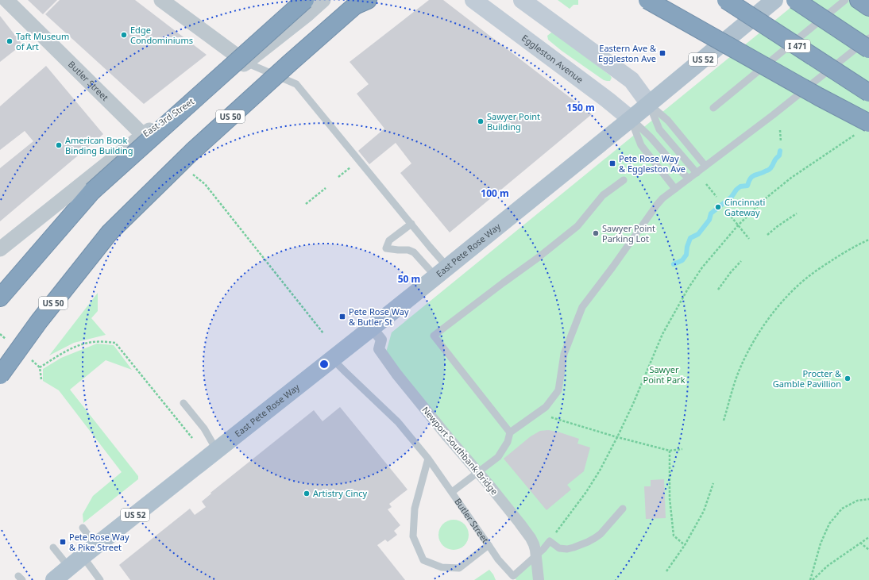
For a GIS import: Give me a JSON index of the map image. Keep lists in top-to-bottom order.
{
  "streets": {
    "highway": ["I 471", "US 50"],
    "main road": ["Eggleston Avenue", "US 52", "East Pete Rose Way"],
    "street": ["Butler Street", "East 3rd Street", "Newport Southbank Bridge"]
  },
  "crossings": [
    ["Eggleston Avenue", "East Pete Rose Way"],
    ["Butler Street", "East 3rd Street"],
    ["Butler Street", "East Pete Rose Way"],
    ["East Pete Rose Way", "Newport Southbank Bridge"]
  ],
  "parks": ["Sawyer Point Park"],
  "places": {
    "other": [
      "Edge Condominiums",
      "Taft Museum of Art",
      "Sawyer Point Building",
      "American Book Binding Building",
      "Cincinnati Gateway",
      "Sawyer Point Parking Lot",
      "Procter & Gamble Pavillion",
      "Artistry Cincy"
    ],
    "transit": [
      "Eastern Ave & Eggleston Ave",
      "Pete Rose Way & Eggleston Ave",
      "Pete Rose Way & Butler St",
      "Pete Rose Way & Pike Street"
    ]
  },
  "rings": ["150 m", "100 m", "50 m"]
}
